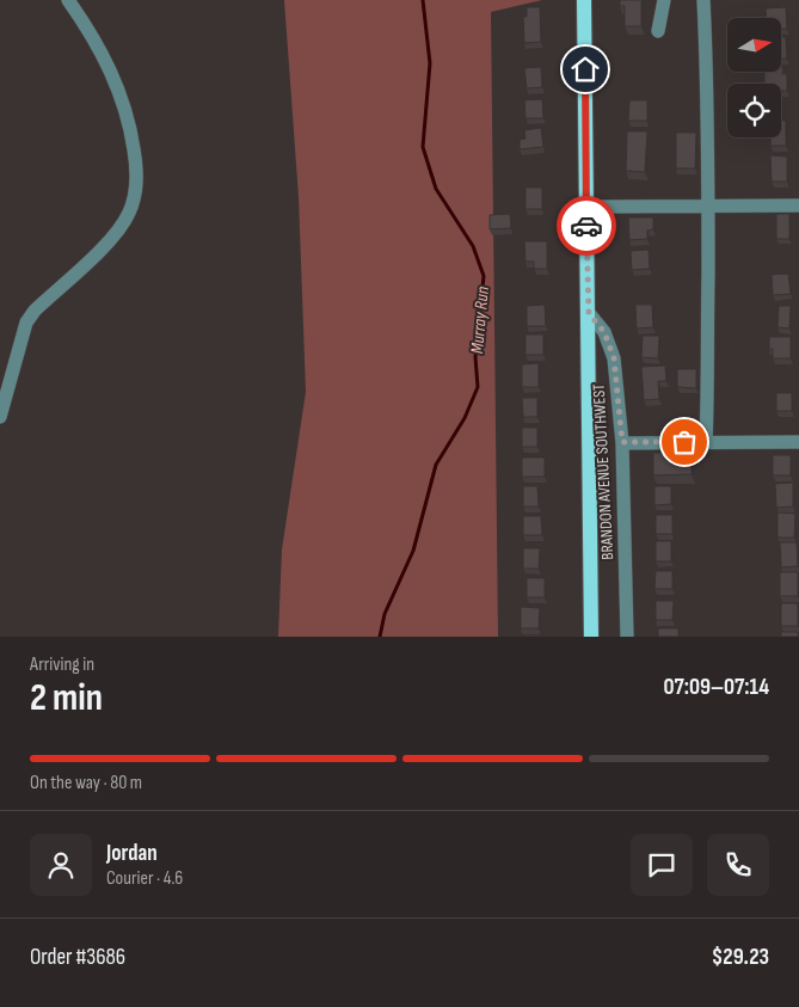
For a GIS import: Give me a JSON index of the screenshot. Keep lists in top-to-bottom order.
{
  "streets": {
    "main road": ["BRANDON AVENUE SOUTHWEST"]
  },
  "water": ["Murray Run"],
  "north": "right",
  "page": {
    "heading": ["2 min", "Arriving in", "07:09–07:14"],
    "panel": [
      "Jordan",
      "Courier · 4.6",
      "Order #3686",
      "$29.23"
    ],
    "bar": "On the way · 80 m"
  }
}
